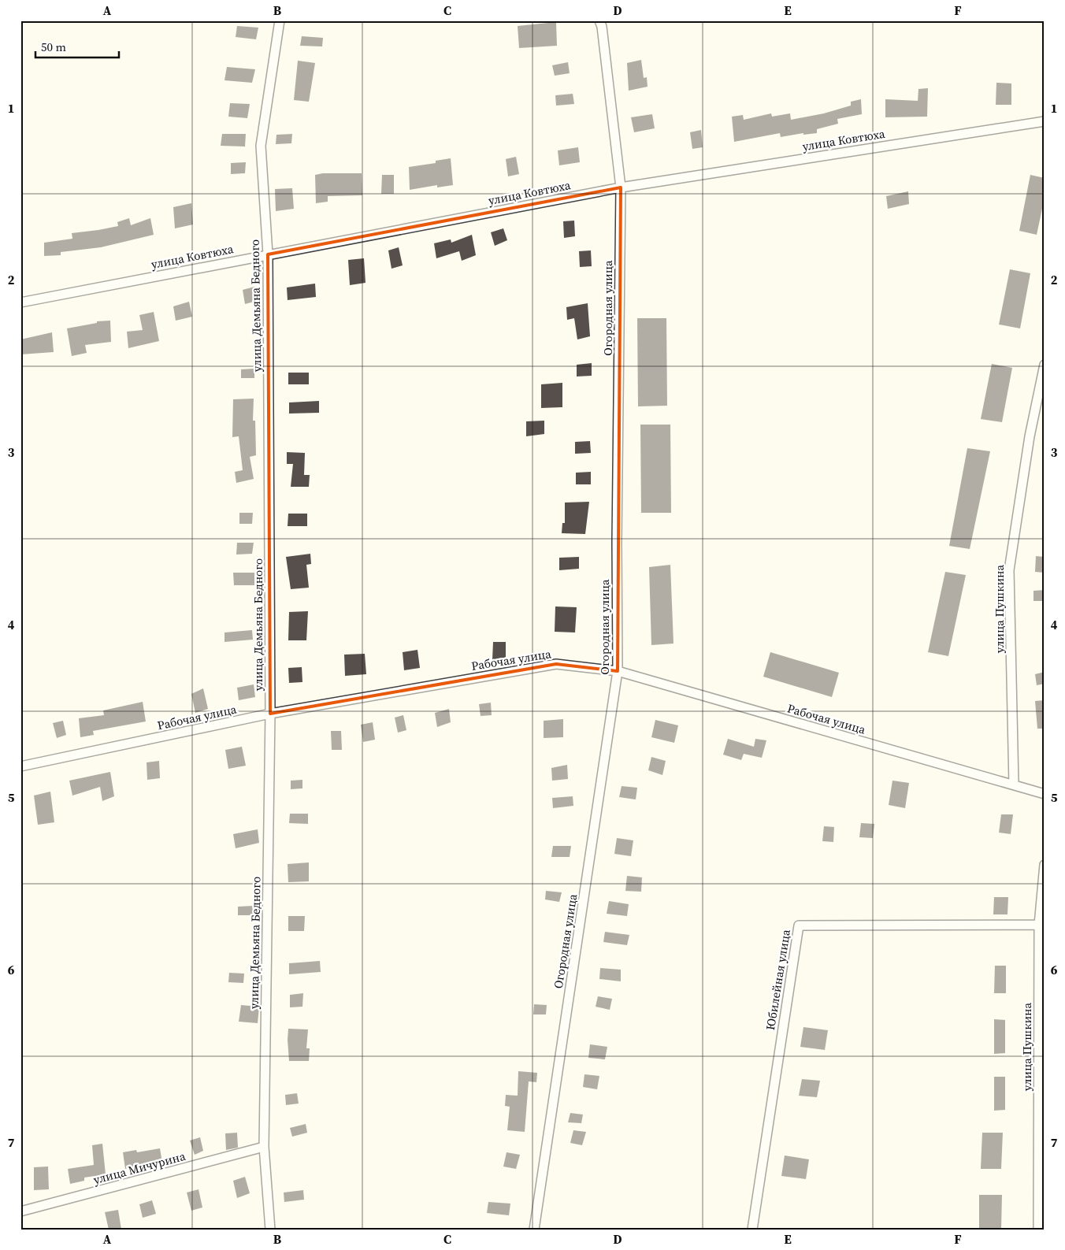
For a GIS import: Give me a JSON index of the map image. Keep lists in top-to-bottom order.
{
  "streets": {
    "street": [
      "улица Ковтюха",
      "улица Демьяна Бедного",
      "Огородная улица",
      "улица Пушкина",
      "Рабочая улица",
      "Юбилейная улица",
      "улица Мичурина"
    ]
  },
  "crossings": [
    ["улица Ковтюха", "улица Демьяна Бедного"],
    ["улица Ковтюха", "Огородная улица"],
    ["улица Демьяна Бедного", "Рабочая улица"],
    ["улица Демьяна Бедного", "улица Мичурина"],
    ["Огородная улица", "Рабочая улица"],
    ["улица Пушкина", "Рабочая улица"],
    ["улица Пушкина", "Юбилейная улица"]
  ],
  "scale_bar": "50 m",
  "grid": {
    "columns": [
      "A",
      "B",
      "C",
      "D",
      "E",
      "F"
    ],
    "rows": [
      "1",
      "2",
      "3",
      "4",
      "5",
      "6",
      "7"
    ]
  }
}
